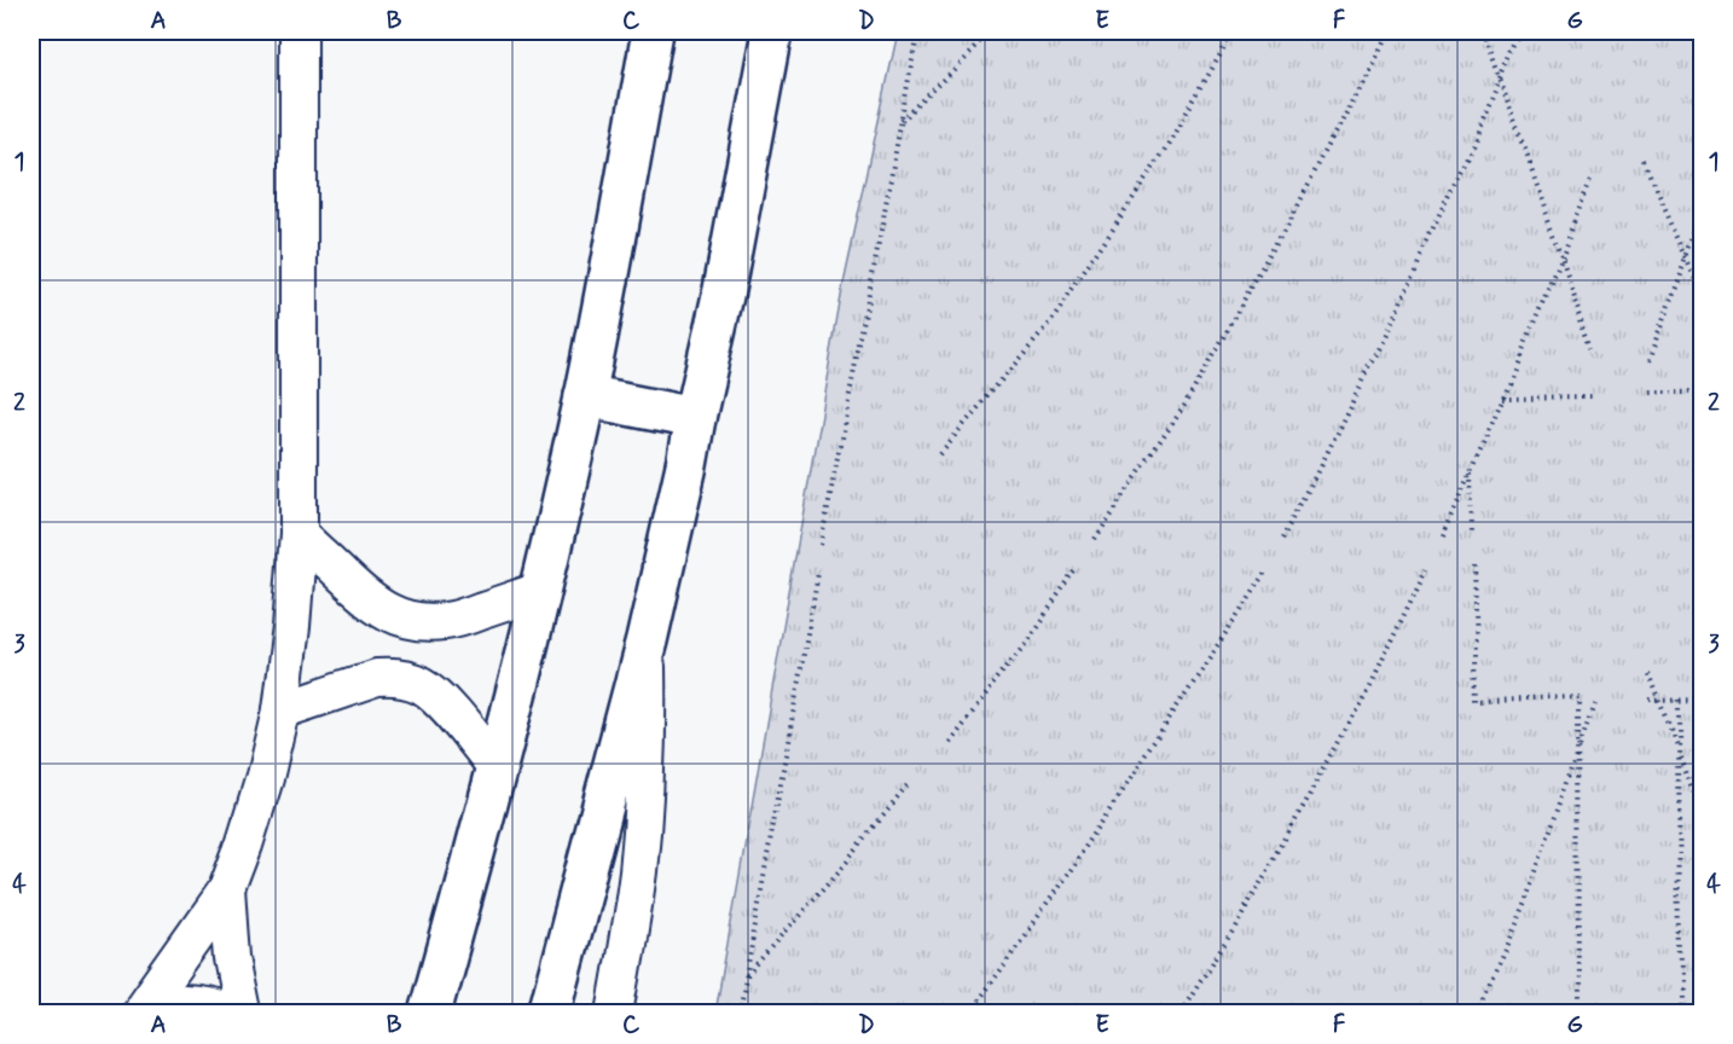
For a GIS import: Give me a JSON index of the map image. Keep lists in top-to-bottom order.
{
  "grid": {
    "columns": [
      "A",
      "B",
      "C",
      "D",
      "E",
      "F",
      "G"
    ],
    "rows": [
      "1",
      "2",
      "3",
      "4"
    ]
  }
}
